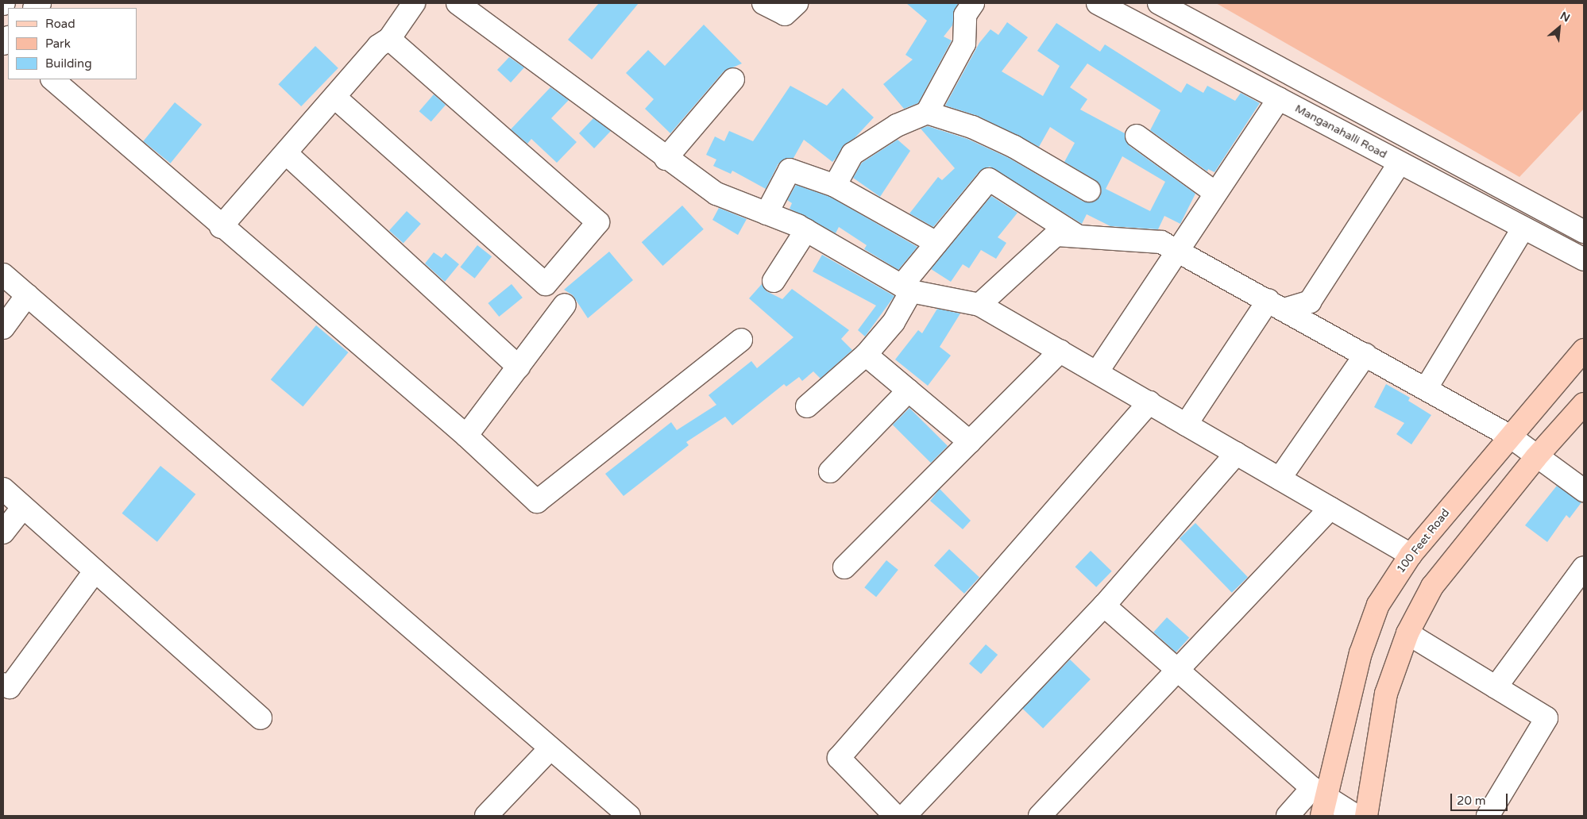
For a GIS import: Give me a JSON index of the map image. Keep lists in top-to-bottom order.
{
  "streets": {
    "main road": ["100 Feet Road"],
    "street": ["Manganahalli Road"]
  },
  "legend": ["Road", "Park", "Building"],
  "scale_bar": "20 m",
  "north": "top right"
}
